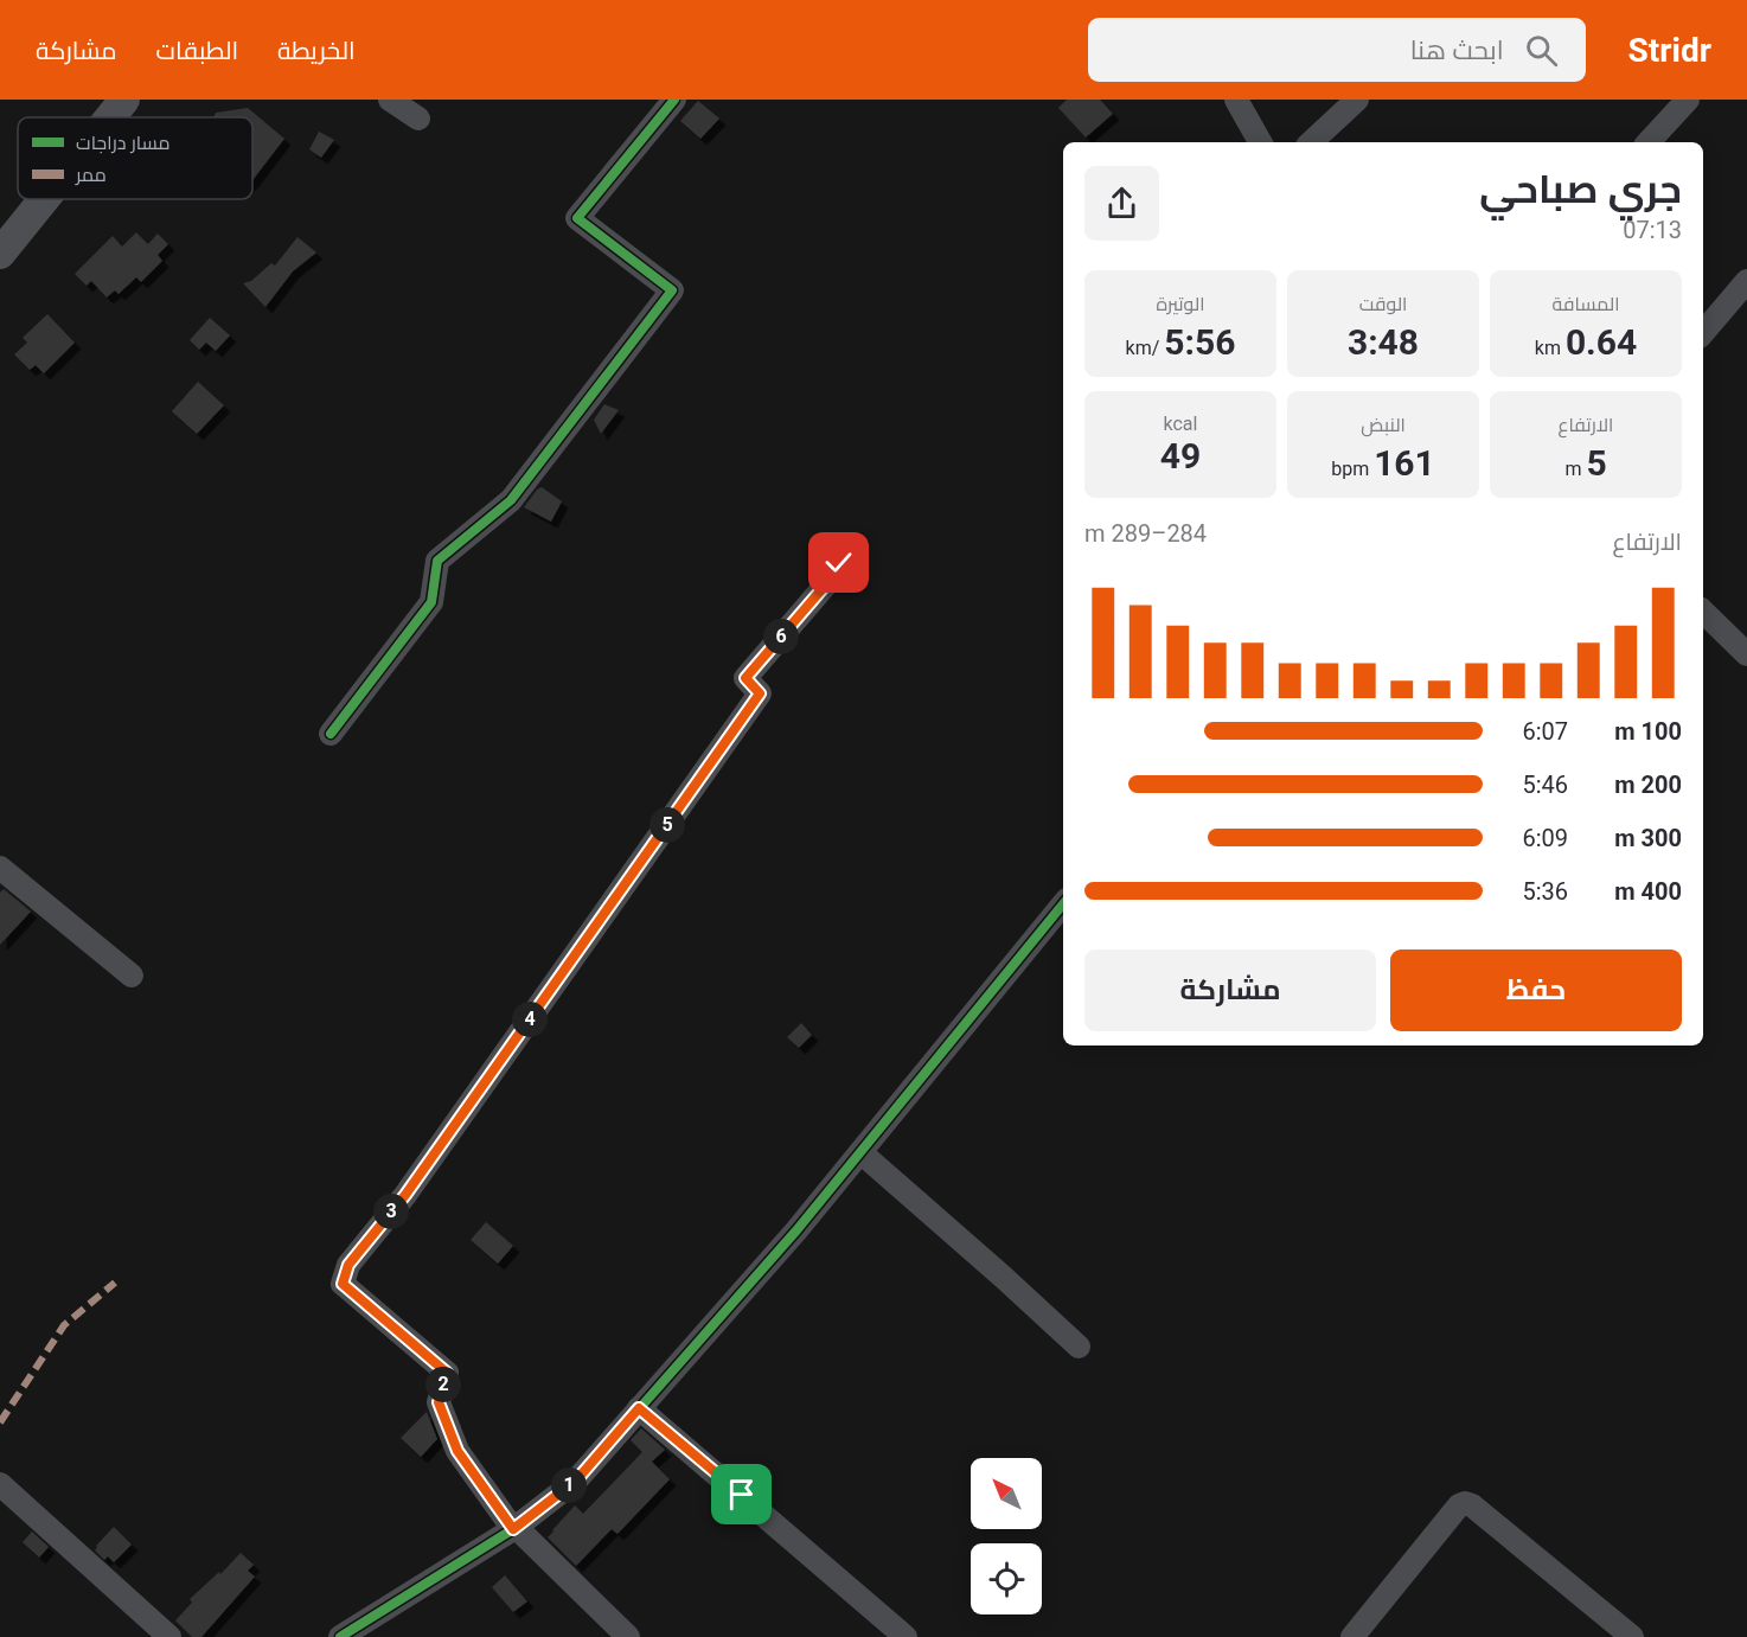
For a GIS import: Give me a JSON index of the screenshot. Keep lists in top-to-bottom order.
{
  "legend": ["مسار دراجات", "ممر"],
  "north": "top left",
  "page": {
    "header": "Stridr",
    "search": "ابحث هنا",
    "nav": ["الخريطة", "الطبقات", "مشاركة"],
    "heading": ["جري صباحي", "07:13"],
    "stats": [
      ["المسافة", "0.64 km"],
      ["الوقت", "3:48"],
      ["الوتيرة", "5:56 /km"],
      ["الارتفاع", "5 m"],
      ["النبض", "161 bpm"],
      ["kcal", "49"]
    ],
    "chart": ["الارتفاع", "284–289 m"],
    "pins": [
      "6",
      "5",
      "4",
      "3",
      "2",
      "1"
    ],
    "list": [
      {
        "name": "100 m",
        "note": "6:07"
      },
      {
        "name": "200 m",
        "note": "5:46"
      },
      {
        "name": "300 m",
        "note": "6:09"
      },
      {
        "name": "400 m",
        "note": "5:36"
      }
    ],
    "buttons": ["حفظ", "مشاركة"]
  }
}
